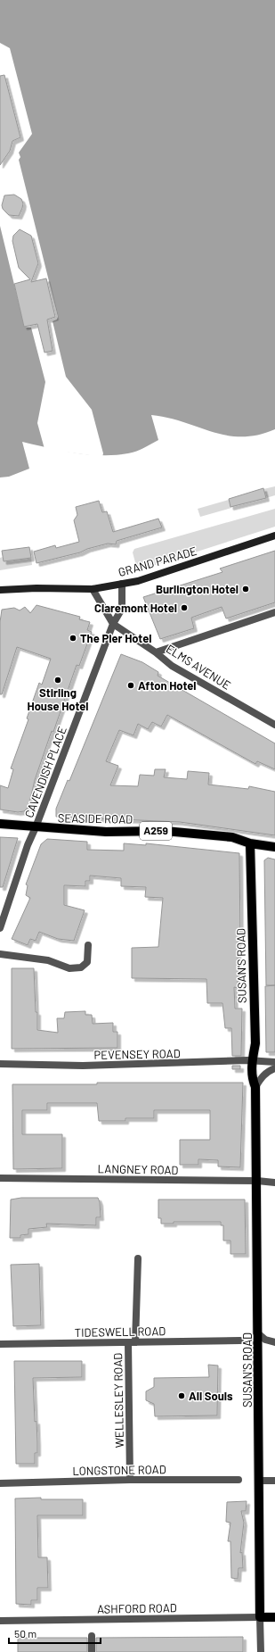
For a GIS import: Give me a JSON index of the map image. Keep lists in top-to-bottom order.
{
  "streets": {
    "main road": [
      "GRAND PARADE",
      "SEASIDE ROAD",
      "A259",
      "SUSAN'S ROAD",
      "ASHFORD ROAD"
    ],
    "street": [
      "ELMS AVENUE",
      "CAVENDISH PLACE",
      "PEVENSEY ROAD",
      "LANGNEY ROAD",
      "TIDESWELL ROAD",
      "WELLESLEY ROAD",
      "LONGSTONE ROAD"
    ]
  },
  "crossings": [
    ["GRAND PARADE", "CAVENDISH PLACE"],
    ["ELMS AVENUE", "CAVENDISH PLACE"],
    ["CAVENDISH PLACE", "SEASIDE ROAD"],
    ["SEASIDE ROAD", "SUSAN'S ROAD"],
    ["SUSAN'S ROAD", "PEVENSEY ROAD"],
    ["SUSAN'S ROAD", "LANGNEY ROAD"],
    ["SUSAN'S ROAD", "ASHFORD ROAD"],
    ["TIDESWELL ROAD", "WELLESLEY ROAD"],
    ["WELLESLEY ROAD", "LONGSTONE ROAD"]
  ],
  "places": [
    "Burlington Hotel",
    "Claremont Hotel",
    "The Pier Hotel",
    "Stirling House Hotel",
    "Afton Hotel",
    "All Souls"
  ],
  "scale_bar": "50 m"
}
